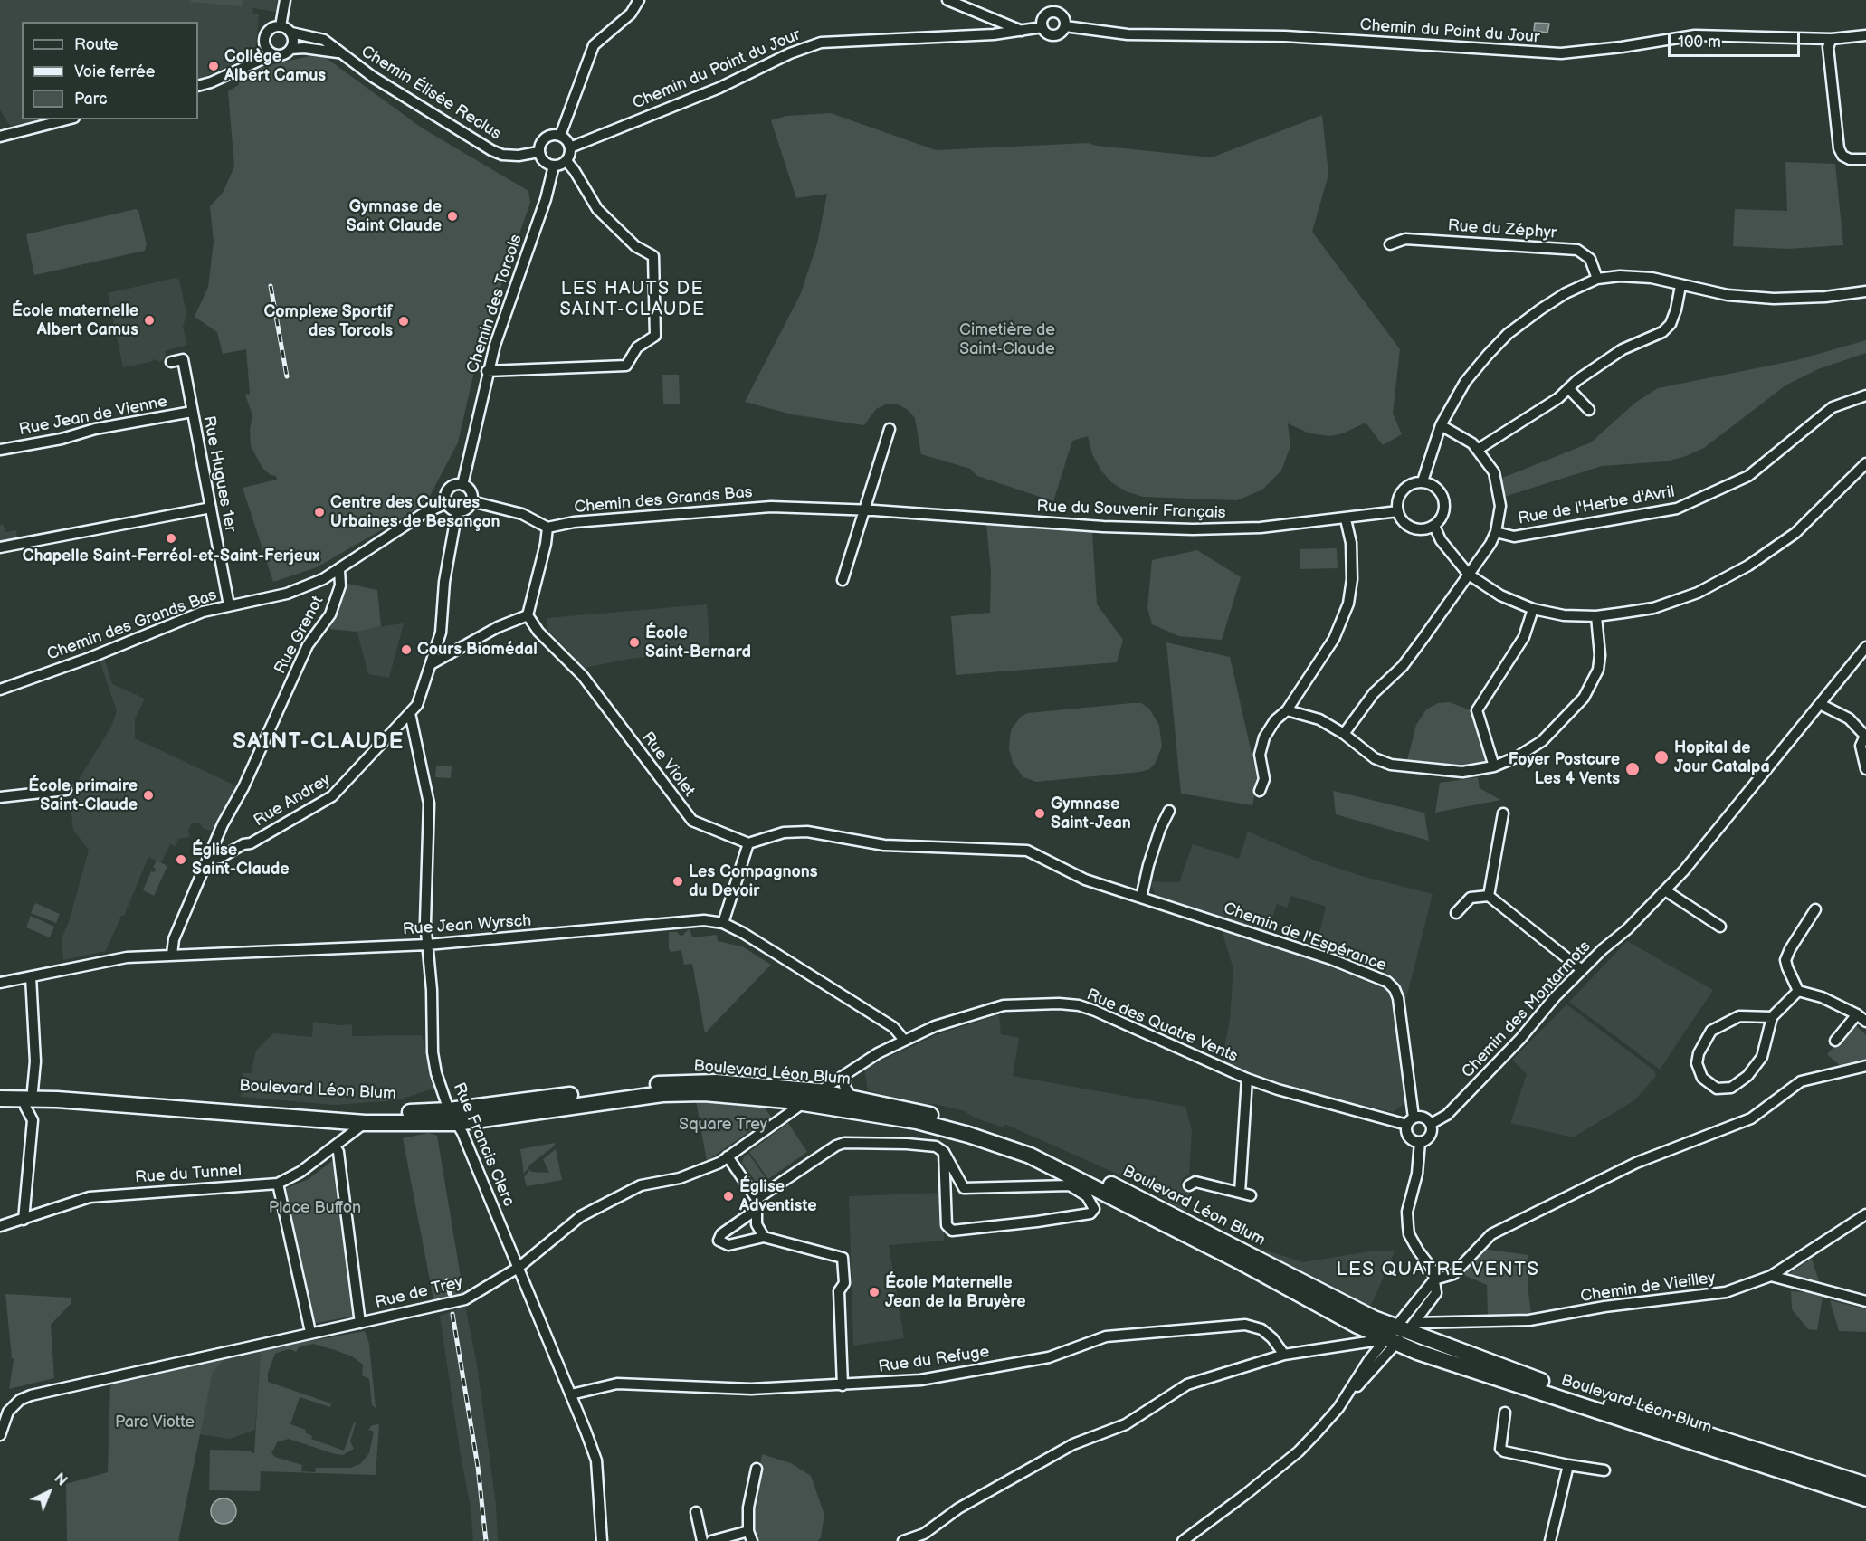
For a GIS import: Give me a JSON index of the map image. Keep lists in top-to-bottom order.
{
  "streets": {
    "main road": ["Boulevard Léon Blum"],
    "street": [
      "Chemin du Point du Jour",
      "Chemin Élisée Reclus",
      "Rue du Zéphyr",
      "Chemin des Torcols",
      "Rue Jean de Vienne",
      "Rue Hugues 1er",
      "Chemin des Grands Bas",
      "Rue de l'Herbe d'Avril",
      "Rue du Souvenir Français",
      "Rue Grenot",
      "Rue Violet",
      "Rue Andrey",
      "Rue Jean Wyrsch",
      "Chemin de l'Espérance",
      "Chemin des Montarmots",
      "Rue des Quatre Vents",
      "Rue Francis Clerc",
      "Rue du Tunnel",
      "Chemin de Vieilley",
      "Rue de Trey",
      "Rue du Refuge"
    ]
  },
  "crossings": [
    ["Chemin du Point du Jour", "Chemin Élisée Reclus"],
    ["Chemin du Point du Jour", "Chemin des Torcols"],
    ["Chemin Élisée Reclus", "Chemin des Torcols"],
    ["Chemin des Torcols", "Chemin des Grands Bas"],
    ["Chemin des Torcols", "Rue Andrey"],
    ["Rue Jean de Vienne", "Rue Hugues 1er"],
    ["Rue Hugues 1er", "Chemin des Grands Bas"],
    ["Chemin des Grands Bas", "Rue du Souvenir Français"],
    ["Chemin des Grands Bas", "Rue Grenot"],
    ["Chemin des Grands Bas", "Rue Andrey"],
    ["Rue Grenot", "Rue Andrey"],
    ["Rue Violet", "Chemin de l'Espérance"],
    ["Rue Andrey", "Rue Francis Clerc"],
    ["Rue Jean Wyrsch", "Rue des Quatre Vents"],
    ["Rue Jean Wyrsch", "Rue Francis Clerc"],
    ["Rue Jean Wyrsch", "Rue de Trey"],
    ["Chemin de l'Espérance", "Chemin des Montarmots"],
    ["Chemin de l'Espérance", "Rue des Quatre Vents"],
    ["Chemin des Montarmots", "Rue des Quatre Vents"],
    ["Rue des Quatre Vents", "Rue de Trey"],
    ["Boulevard Léon Blum", "Rue Francis Clerc"],
    ["Boulevard Léon Blum", "Rue du Tunnel"],
    ["Boulevard Léon Blum", "Chemin de Vieilley"],
    ["Boulevard Léon Blum", "Rue de Trey"],
    ["Rue Francis Clerc", "Rue de Trey"],
    ["Rue Francis Clerc", "Rue du Refuge"],
    ["Chemin de Vieilley", "Rue du Refuge"]
  ],
  "districts": ["LES HAUTS DE SAINT-CLAUDE", "SAINT-CLAUDE", "LES QUATRE VENTS"],
  "parks": [
    "Cimetière de Saint-Claude",
    "Square Trey",
    "Place Buffon",
    "Parc Viotte"
  ],
  "places": [
    "Collège Albert Camus",
    "Gymnase de Saint Claude",
    "École maternelle Albert Camus",
    "Complexe Sportif des Torcols",
    "Centre des Cultures Urbaines de Besançon",
    "Chapelle Saint-Ferréol-et-Saint-Ferjeux",
    "École Saint-Bernard",
    "Cours Biomédal",
    "Hopital de Jour Catalpa",
    "Foyer Postcure Les 4 Vents",
    "École primaire Saint-Claude",
    "Gymnase Saint-Jean",
    "Église Saint-Claude",
    "Les Compagnons du Devoir",
    "Église Adventiste",
    "École Maternelle Jean de la Bruyère"
  ],
  "legend": ["Route", "Voie ferrée", "Parc"],
  "scale_bar": "100 m",
  "north": "top right"
}
